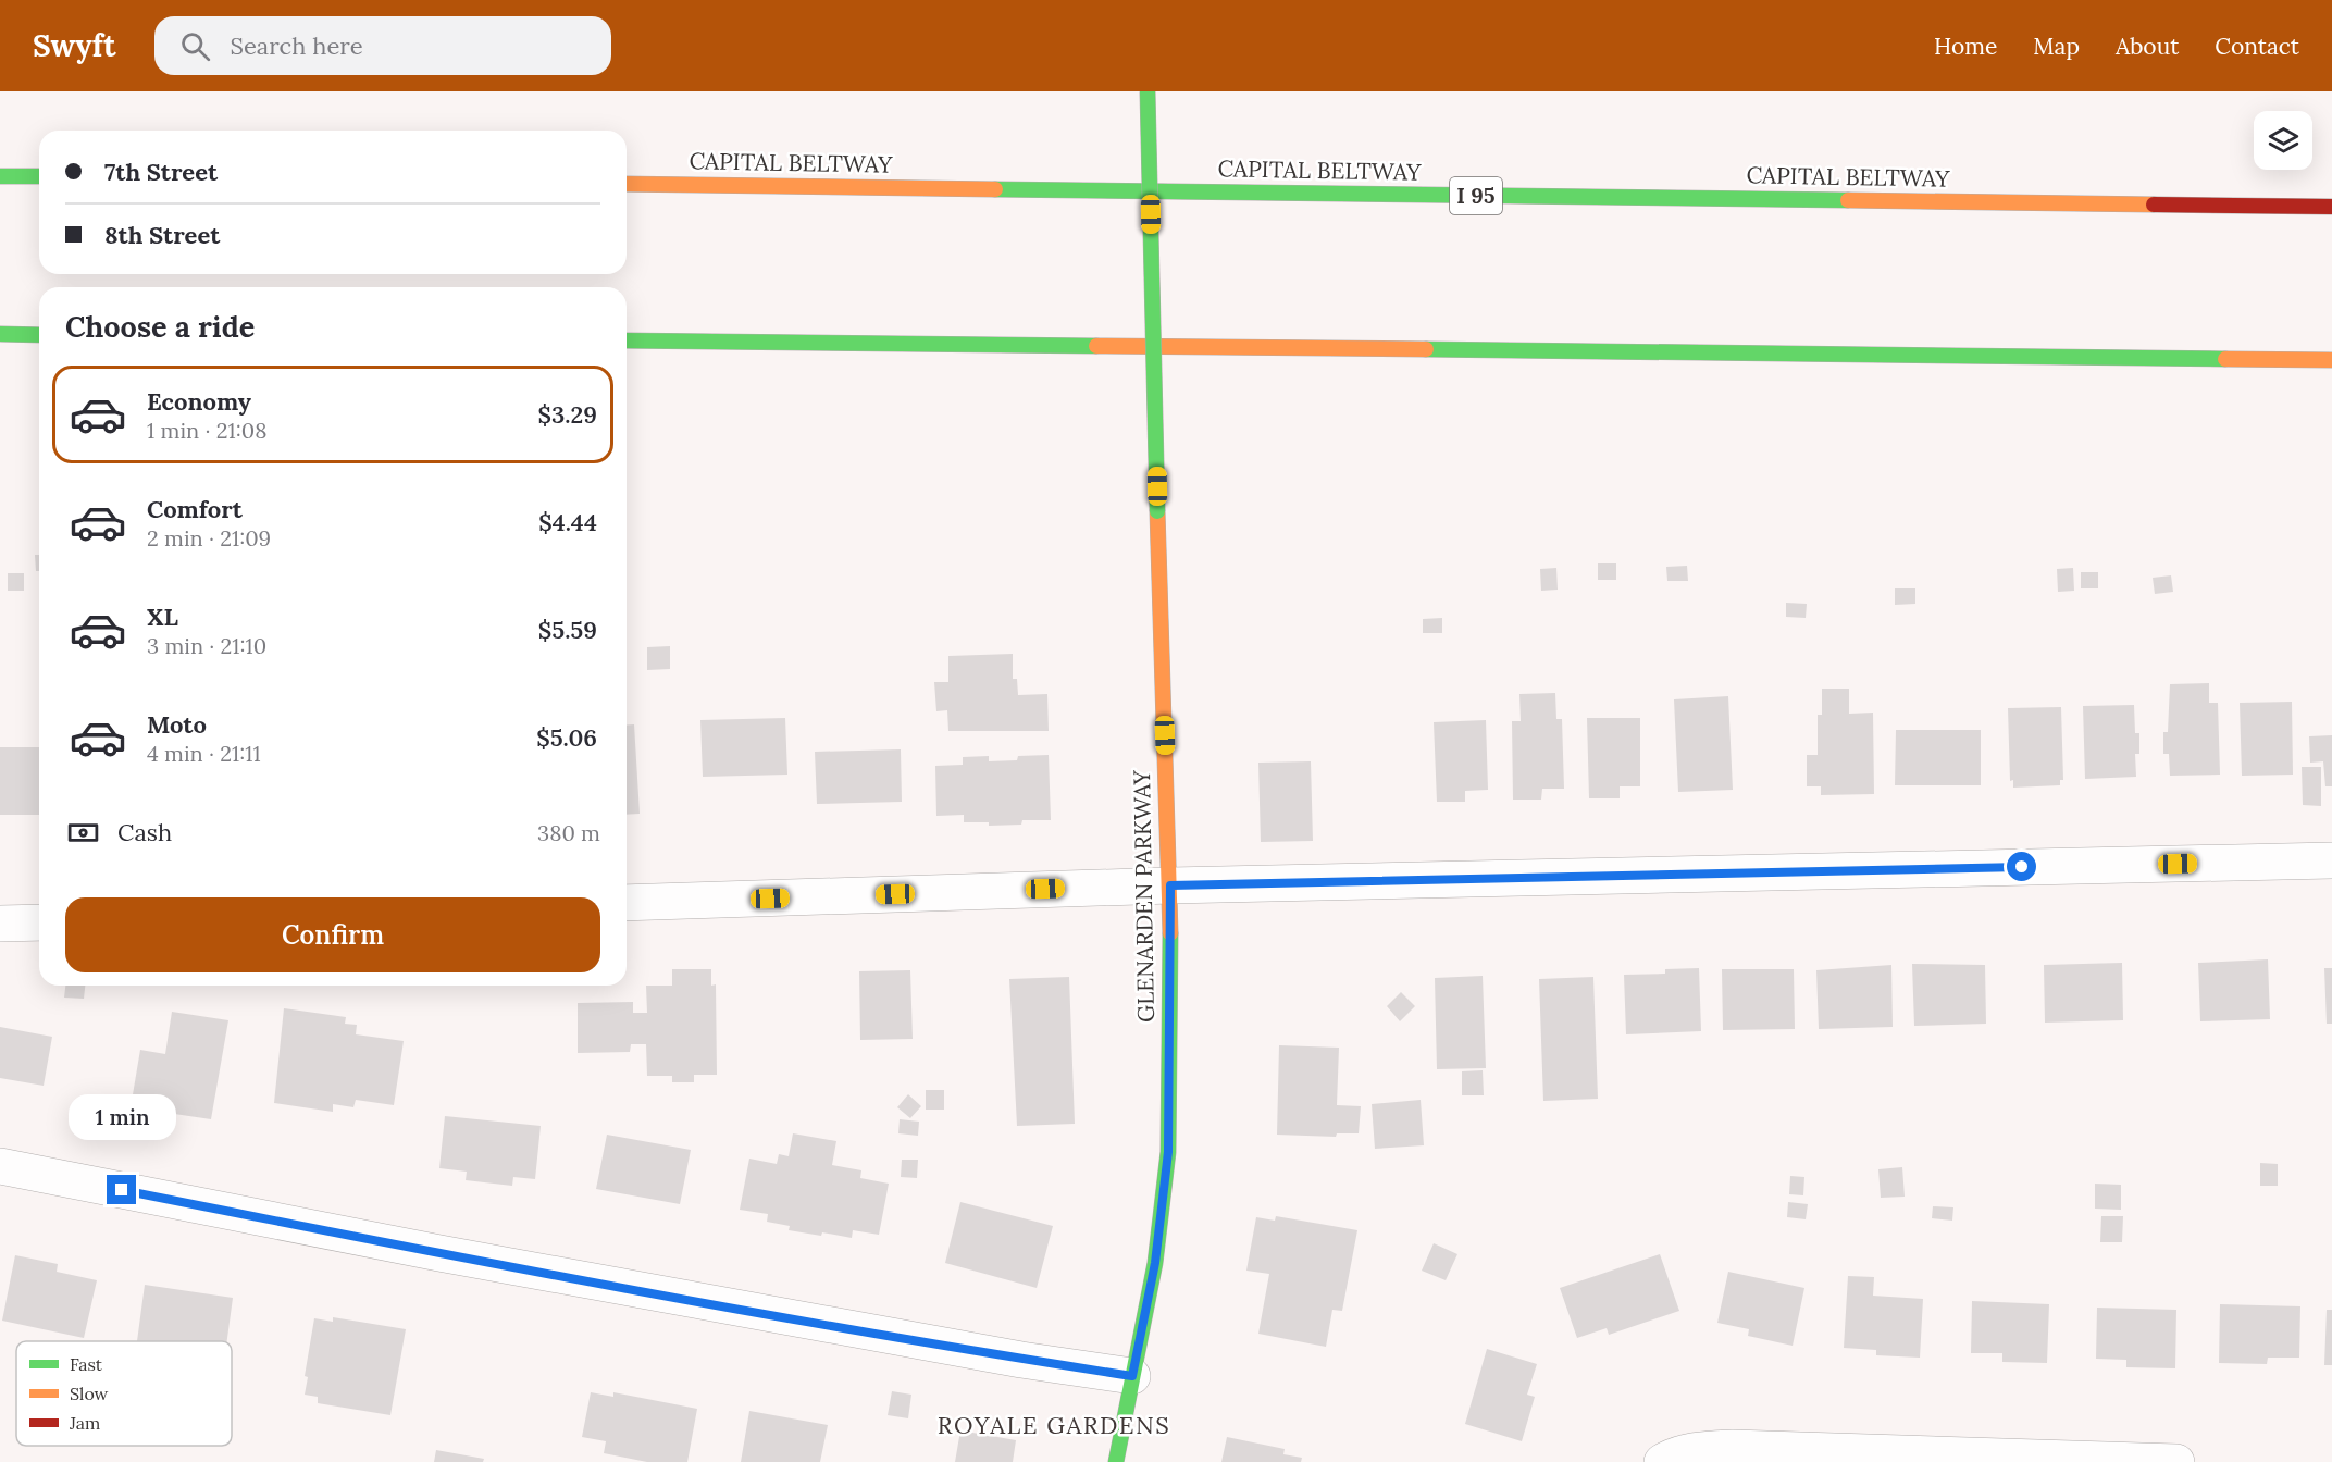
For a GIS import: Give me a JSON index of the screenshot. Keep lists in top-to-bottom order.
{
  "streets": {
    "main road": ["CAPITAL BELTWAY", "I 95", "GLENARDEN PARKWAY"]
  },
  "districts": ["ROYALE GARDENS"],
  "legend": ["Fast", "Slow", "Jam"],
  "page": {
    "header": "Swyft",
    "search": "Search here",
    "nav": [
      "Home",
      "Map",
      "About",
      "Contact"
    ],
    "banner": ["7th Street", "8th Street"],
    "heading": "Choose a ride",
    "list": [
      {
        "name": "Economy",
        "note": "1 min · 21:08",
        "value": "$3.29"
      },
      {
        "name": "Comfort",
        "note": "2 min · 21:09",
        "value": "$4.44"
      },
      {
        "name": "XL",
        "note": "3 min · 21:10",
        "value": "$5.59"
      },
      {
        "name": "Moto",
        "note": "4 min · 21:11",
        "value": "$5.06"
      }
    ],
    "pay": ["Cash", "380 m"],
    "buttons": "Confirm",
    "bubble": "1 min"
  }
}
